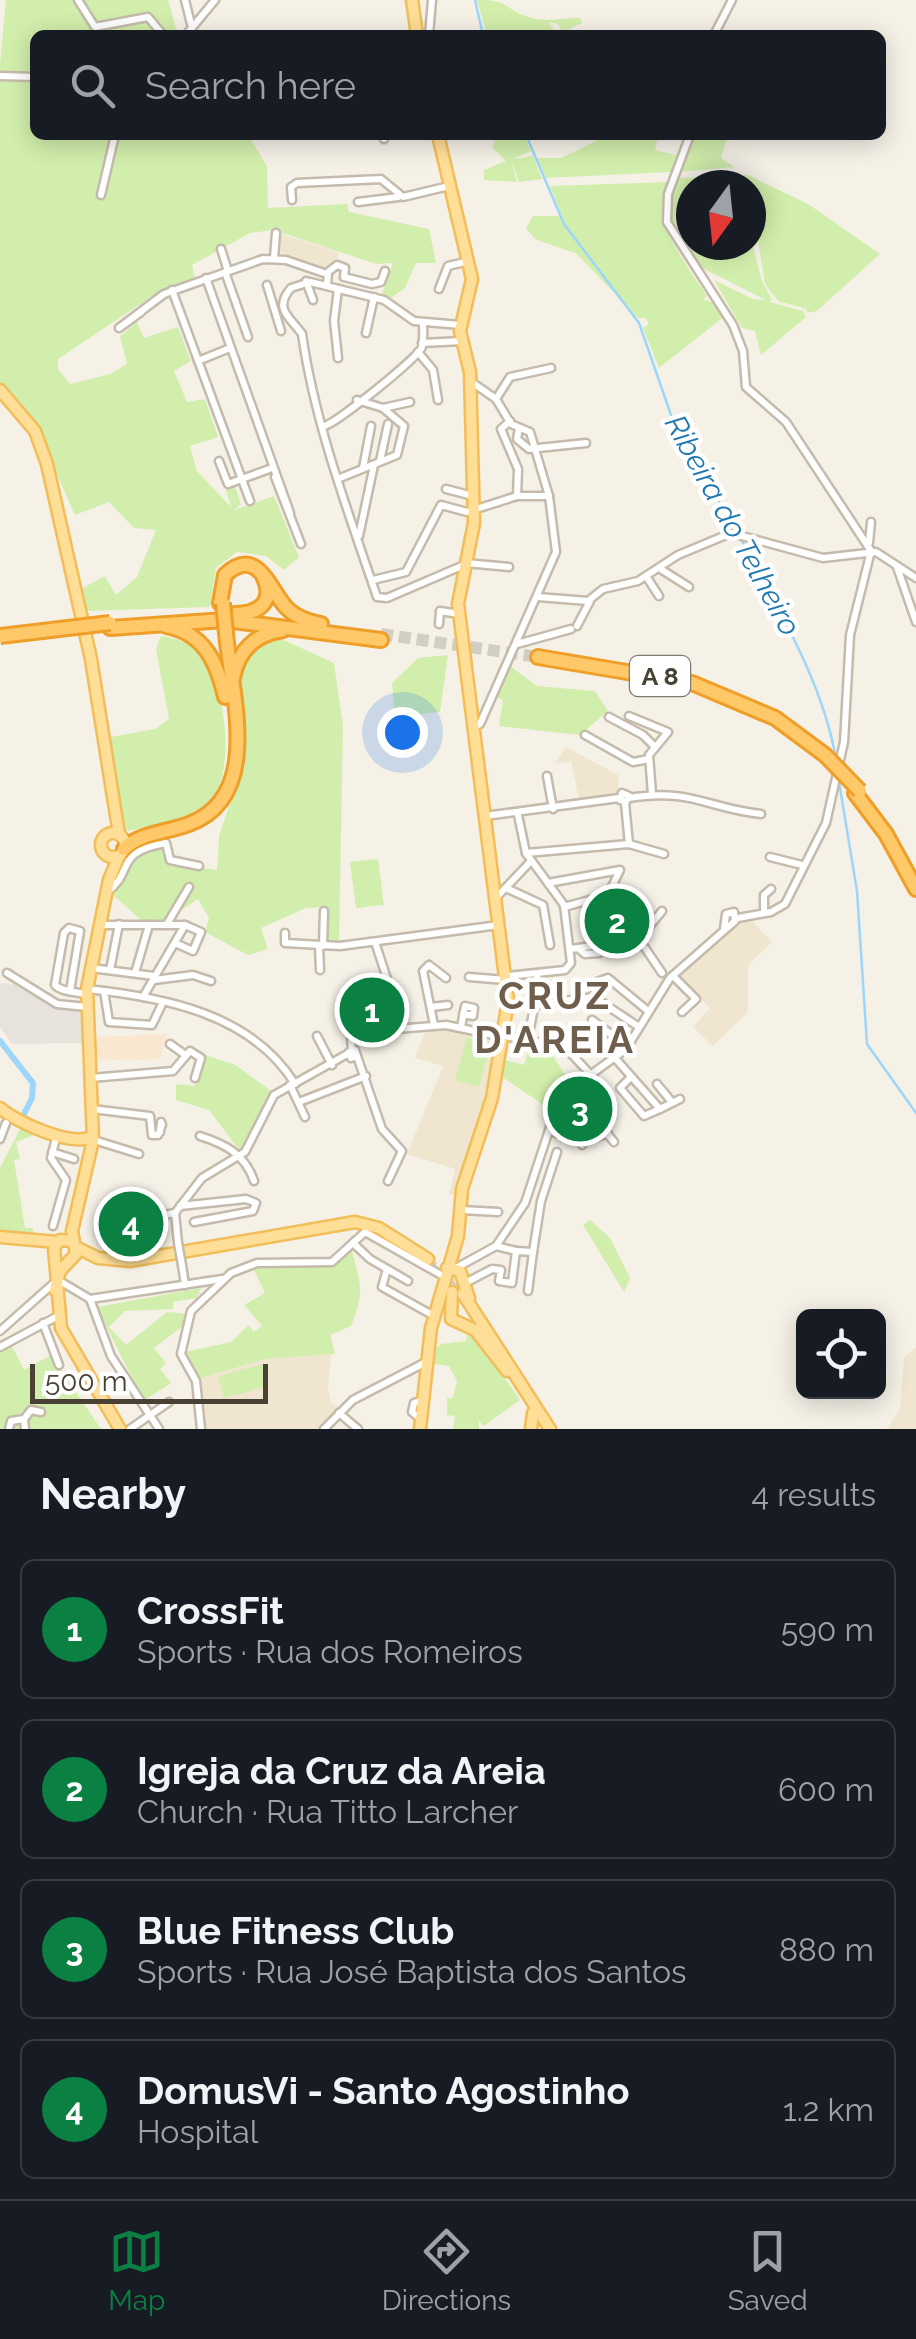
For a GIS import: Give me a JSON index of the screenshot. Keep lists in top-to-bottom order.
{
  "streets": {
    "highway": ["A 8"]
  },
  "districts": ["CRUZ D'AREIA"],
  "water": ["Ribeira do Telheiro"],
  "scale_bar": "500 m",
  "north": "bottom",
  "page": {
    "search": "Search here",
    "pins": [
      "2",
      "1",
      "3",
      "4"
    ],
    "scale": "500 m",
    "heading": ["Nearby", "4 results"],
    "list": [
      {
        "mark": "1",
        "name": "CrossFit",
        "note": "Sports · Rua dos Romeiros",
        "value": "590 m"
      },
      {
        "mark": "2",
        "name": "Igreja da Cruz da Areia",
        "note": "Church · Rua Titto Larcher",
        "value": "600 m"
      },
      {
        "mark": "3",
        "name": "Blue Fitness Club",
        "note": "Sports · Rua José Baptista dos Santos",
        "value": "880 m"
      },
      {
        "mark": "4",
        "name": "DomusVi - Santo Agostinho",
        "note": "Hospital",
        "value": "1.2 km"
      }
    ],
    "nav": ["Map", "Directions", "Saved"]
  }
}
